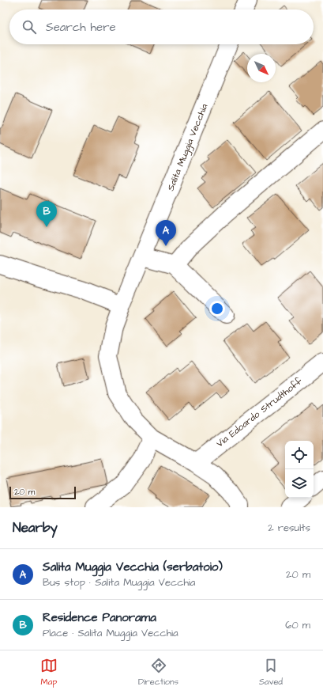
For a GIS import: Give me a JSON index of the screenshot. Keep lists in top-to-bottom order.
{
  "streets": {
    "street": ["Salita Muggia Vecchia", "Via Edoardo Strudthoff"]
  },
  "crossings": [
    ["Salita Muggia Vecchia", "Via Edoardo Strudthoff"]
  ],
  "scale_bar": "20 m",
  "north": "bottom right",
  "page": {
    "search": "Search here",
    "pins": ["B", "A"],
    "scale": "20 m",
    "heading": ["Nearby", "2 results"],
    "list": [
      {
        "mark": "A",
        "name": "Salita Muggia Vecchia (serbatoio)",
        "note": "Bus stop · Salita Muggia Vecchia",
        "value": "20 m"
      },
      {
        "mark": "B",
        "name": "Residence Panorama",
        "note": "Place · Salita Muggia Vecchia",
        "value": "60 m"
      }
    ],
    "nav": ["Map", "Directions", "Saved"]
  }
}
